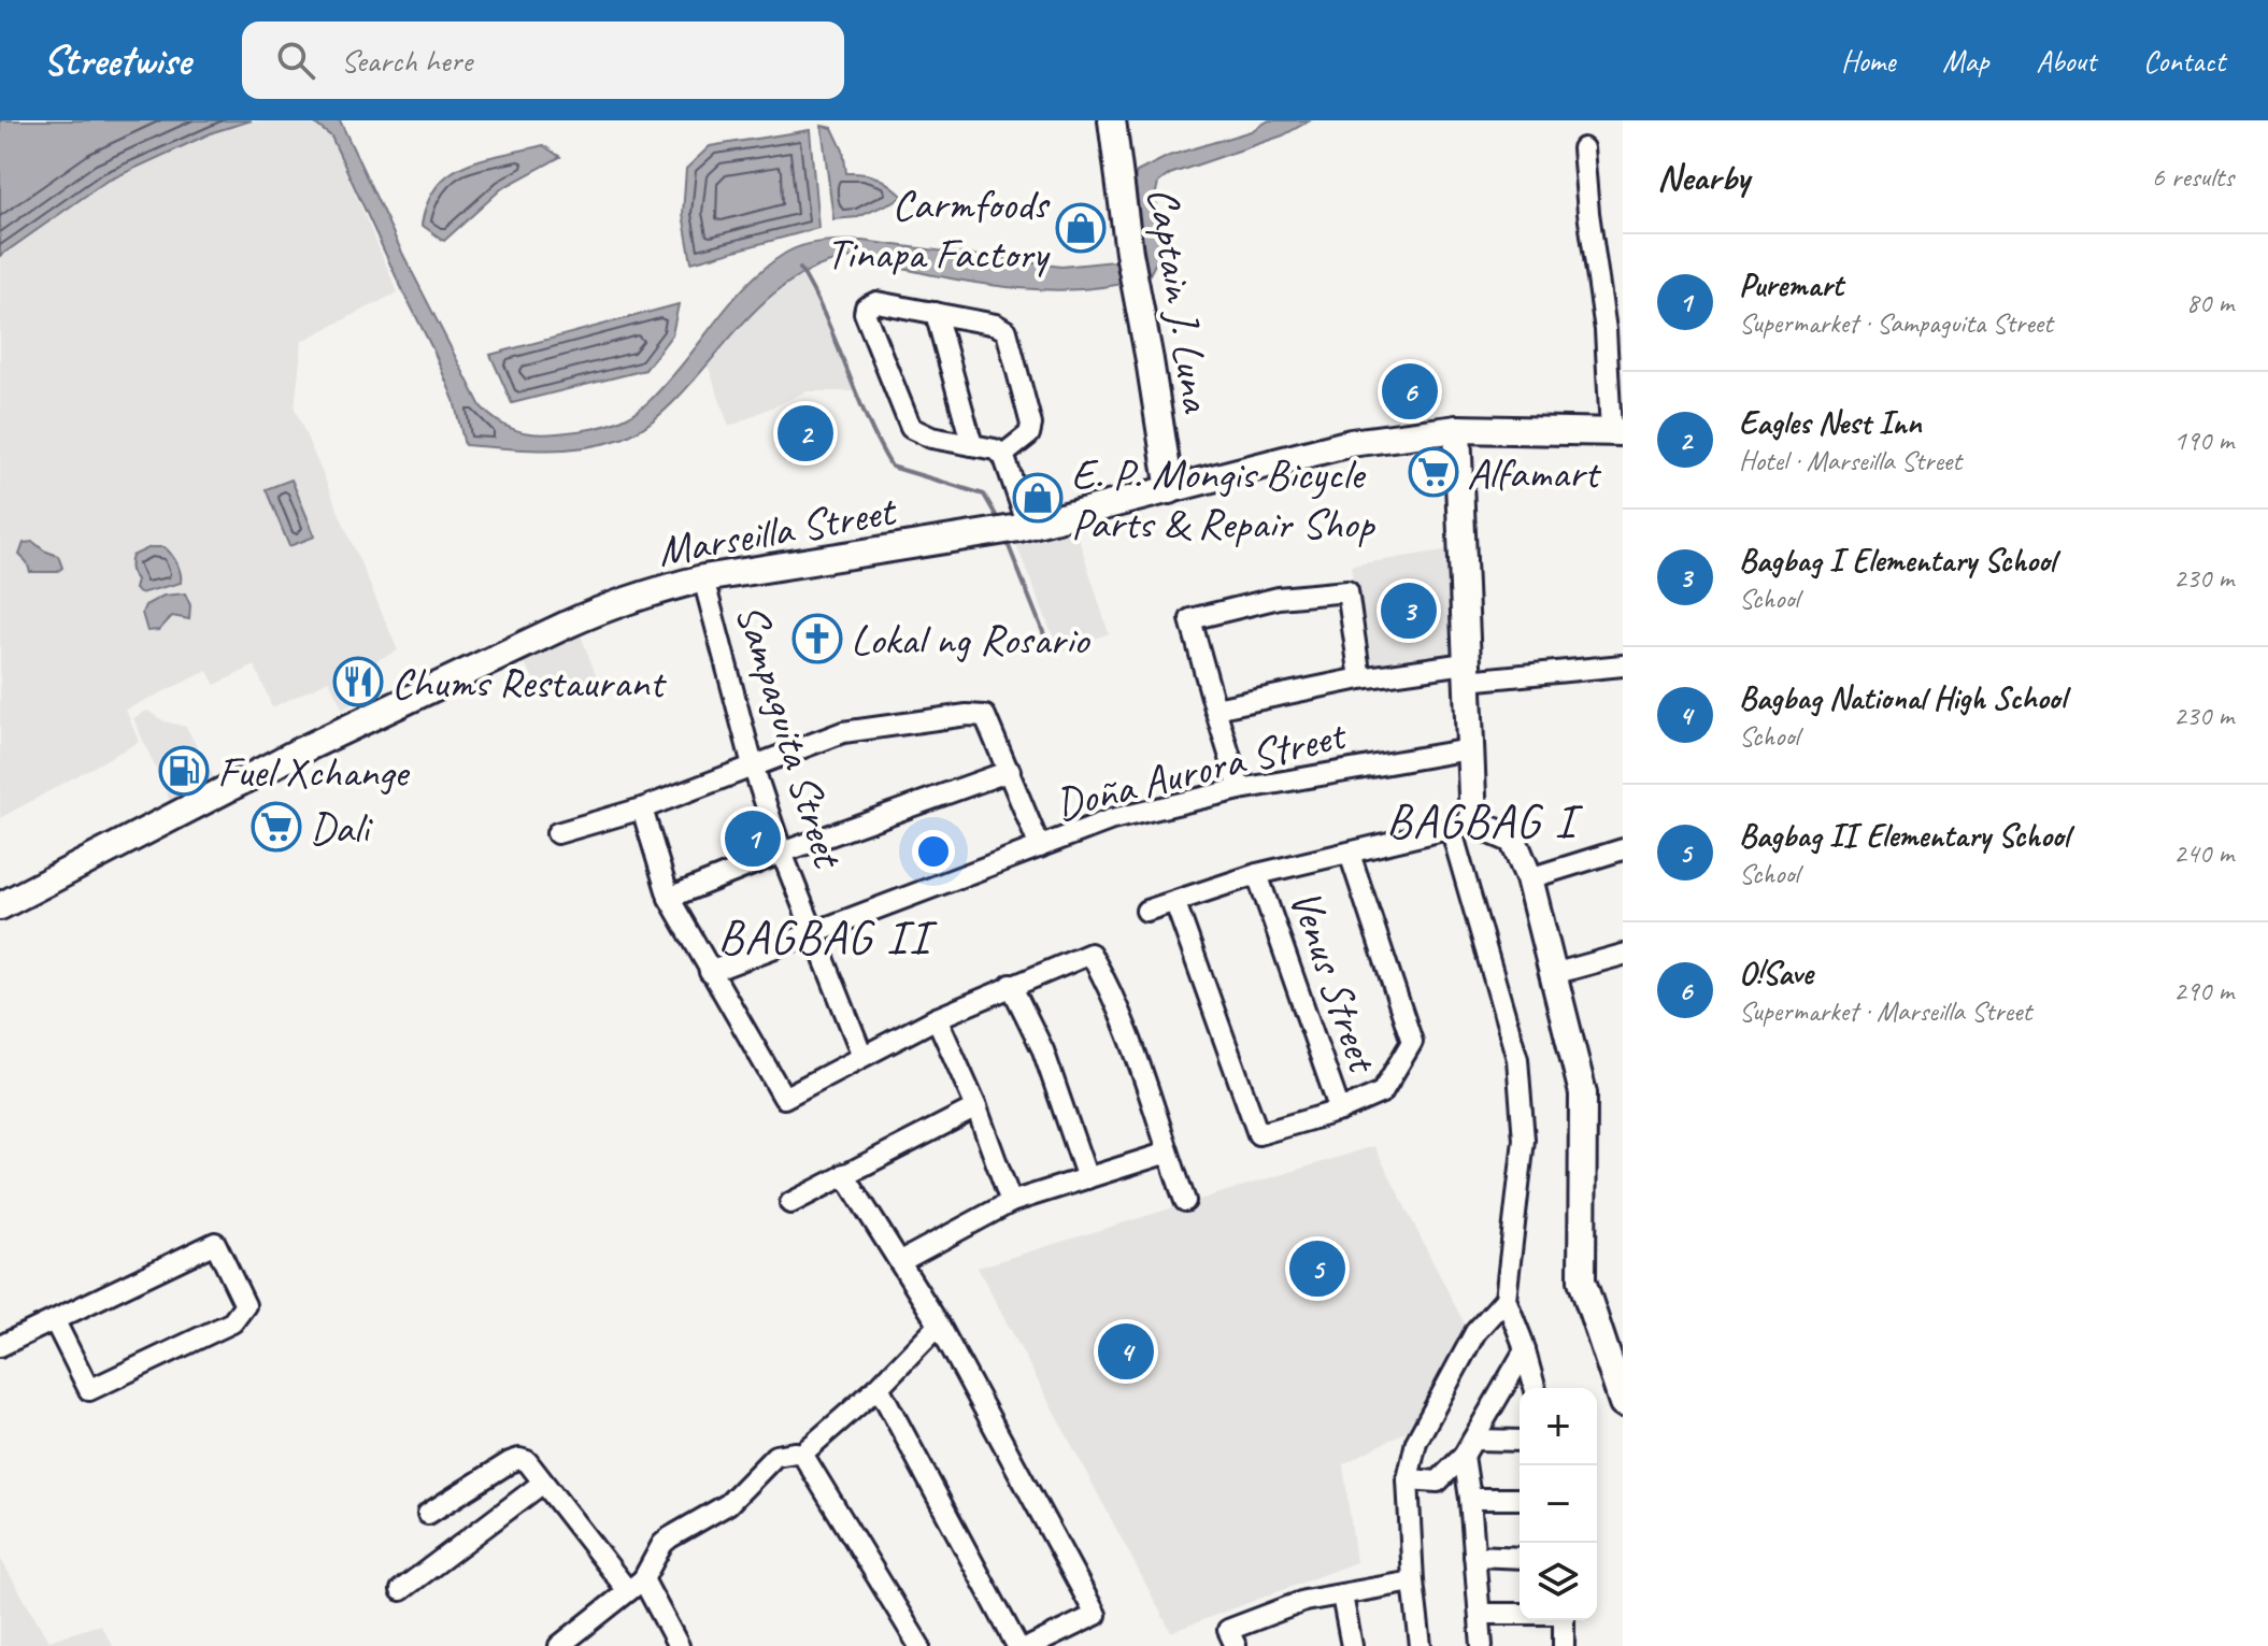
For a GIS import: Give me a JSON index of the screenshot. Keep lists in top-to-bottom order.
{
  "streets": {
    "main road": ["Captain J. Luna", "Marseilla Street"],
    "street": ["Sampaguita Street", "Doña Aurora Street", "Venus Street"]
  },
  "crossings": [
    ["Captain J. Luna", "Marseilla Street"],
    ["Marseilla Street", "Sampaguita Street"],
    ["Sampaguita Street", "Doña Aurora Street"]
  ],
  "districts": ["BAGBAG I", "BAGBAG II"],
  "places": {
    "shop": ["Carmfoods Tinapa Factory", "E. P. Mongis Bicycle Parts & Repair Shop"],
    "supermarket": ["Alfamart", "Dali"],
    "church": ["Lokal ng Rosario"],
    "restaurant": ["Chums Restaurant"],
    "fuel station": ["Fuel Xchange"]
  },
  "page": {
    "header": "Streetwise",
    "search": "Search here",
    "nav": [
      "Home",
      "Map",
      "About",
      "Contact"
    ],
    "heading": ["Nearby", "6 results"],
    "list": [
      {
        "mark": "1",
        "name": "Puremart",
        "note": "Supermarket · Sampaguita Street",
        "value": "80 m"
      },
      {
        "mark": "2",
        "name": "Eagles Nest Inn",
        "note": "Hotel · Marseilla Street",
        "value": "190 m"
      },
      {
        "mark": "3",
        "name": "Bagbag I Elementary School",
        "note": "School",
        "value": "230 m"
      },
      {
        "mark": "4",
        "name": "Bagbag National High School",
        "note": "School",
        "value": "230 m"
      },
      {
        "mark": "5",
        "name": "Bagbag II Elementary School",
        "note": "School",
        "value": "240 m"
      },
      {
        "mark": "6",
        "name": "O!Save",
        "note": "Supermarket · Marseilla Street",
        "value": "290 m"
      }
    ],
    "pins": [
      "6",
      "2",
      "3",
      "1",
      "5",
      "4"
    ],
    "map_buttons": ["+", "−"]
  }
}
